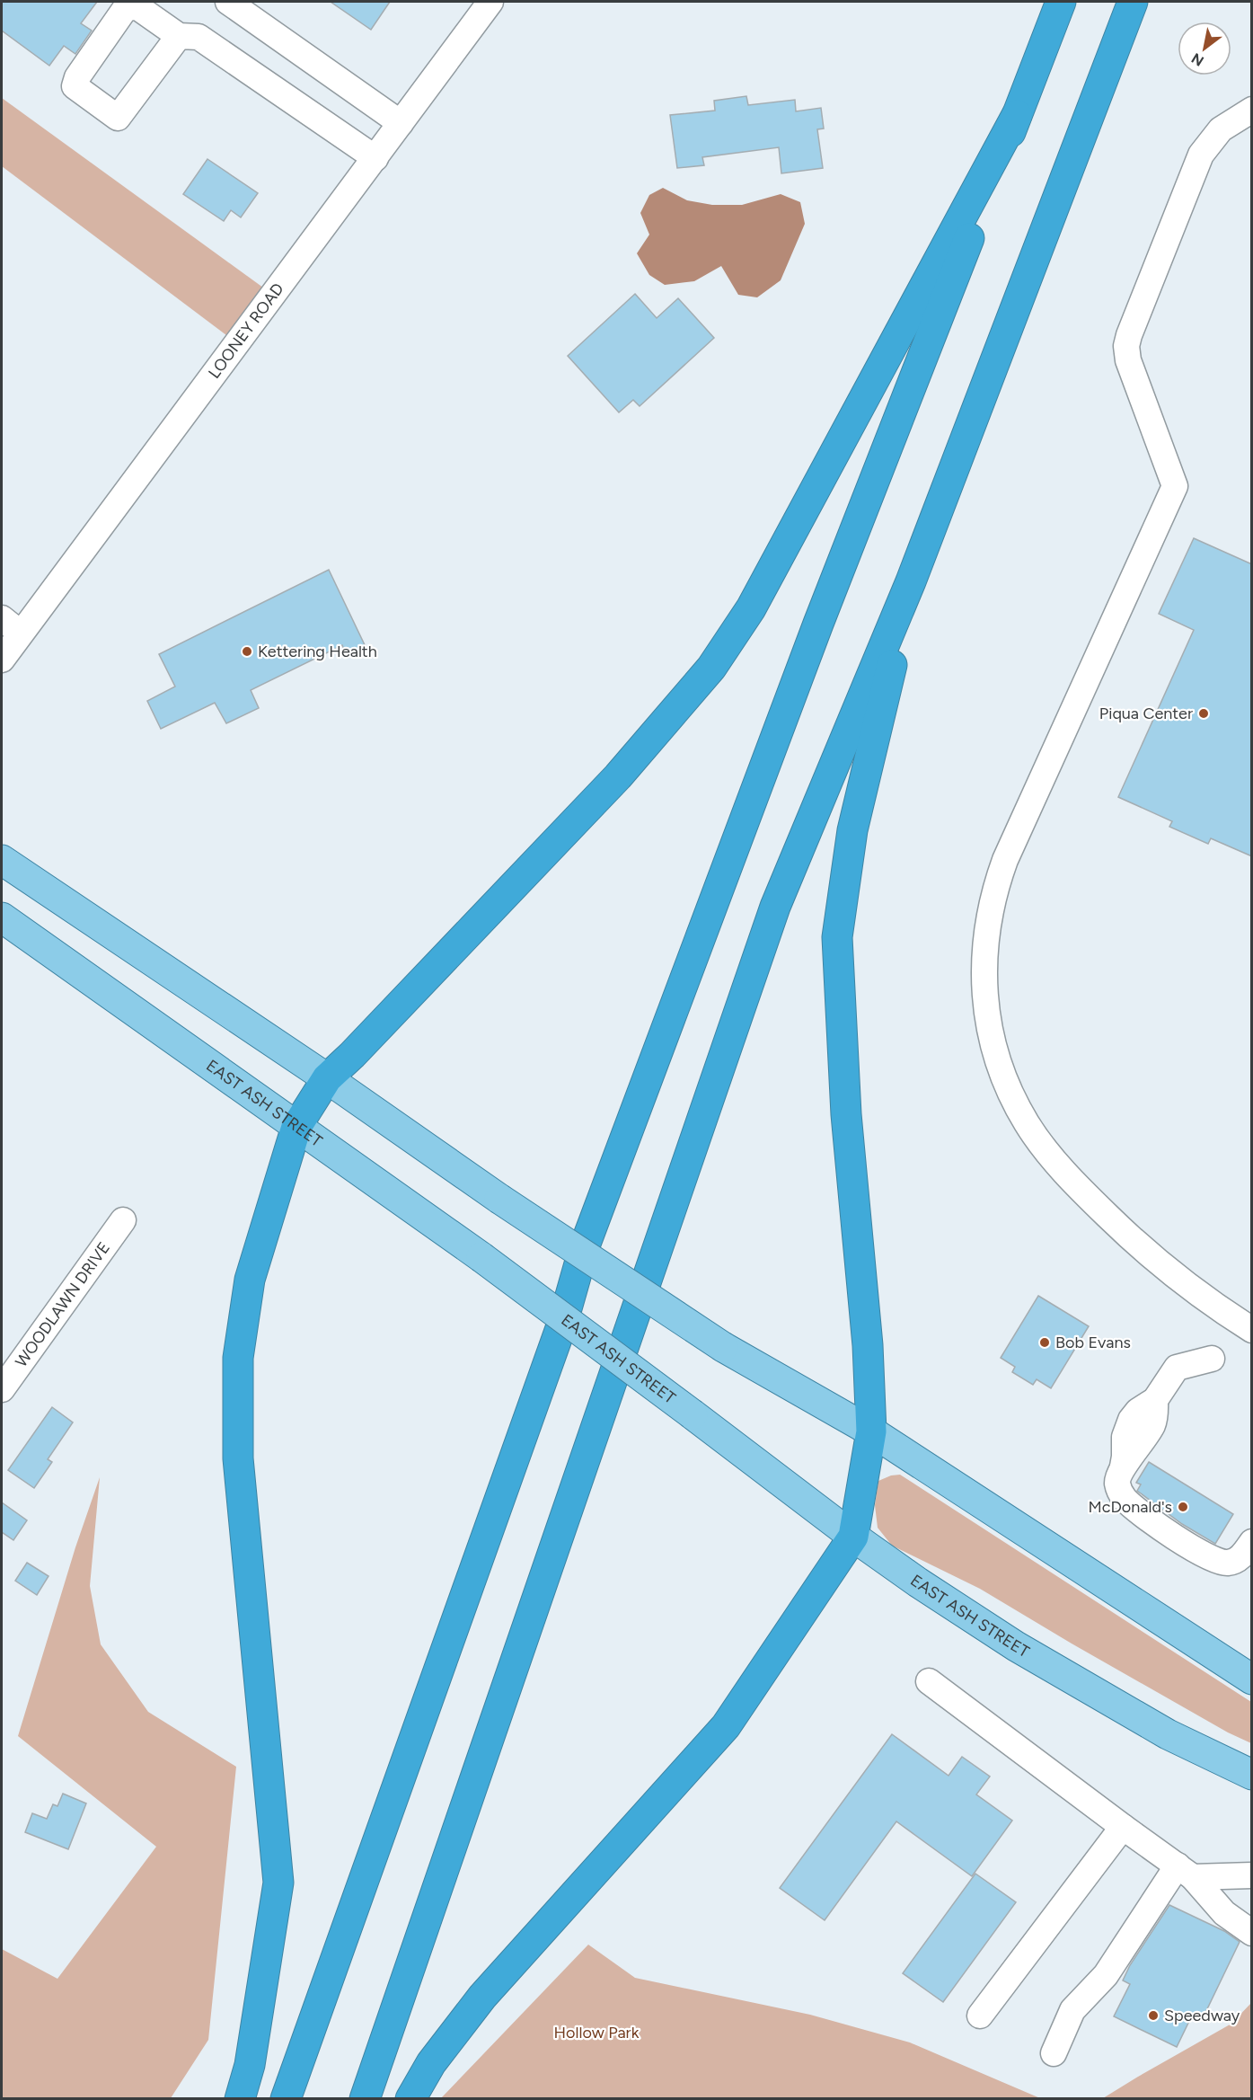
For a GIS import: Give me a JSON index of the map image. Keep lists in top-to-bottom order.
{
  "streets": {
    "main road": ["EAST ASH STREET"],
    "street": ["LOONEY ROAD", "WOODLAWN DRIVE"]
  },
  "parks": ["Hollow Park"],
  "places": [
    "Kettering Health",
    "Piqua Center",
    "Bob Evans",
    "McDonald's",
    "Speedway"
  ],
  "north": "bottom left"
}
